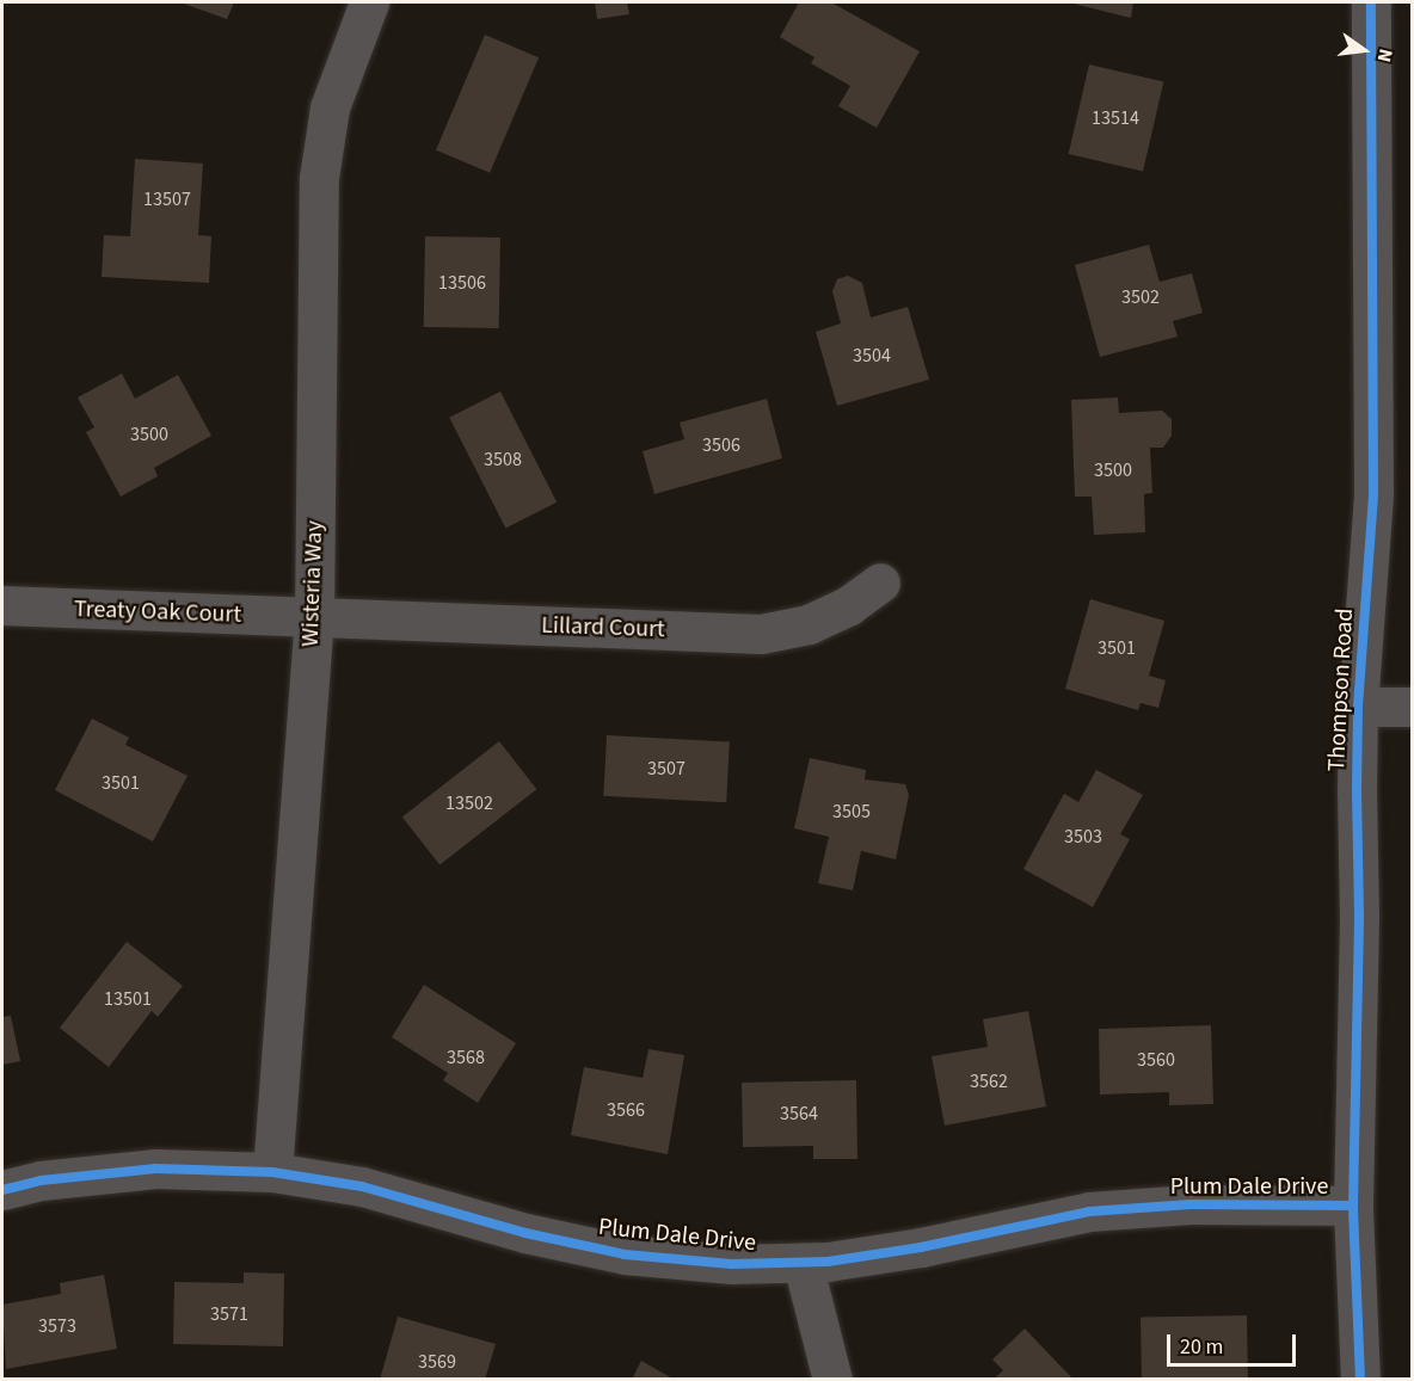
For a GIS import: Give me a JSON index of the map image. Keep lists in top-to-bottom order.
{
  "streets": {
    "street": [
      "Wisteria Way",
      "Treaty Oak Court",
      "Lillard Court",
      "Thompson Road",
      "Plum Dale Drive"
    ]
  },
  "crossings": [
    ["Wisteria Way", "Treaty Oak Court"],
    ["Wisteria Way", "Lillard Court"],
    ["Wisteria Way", "Plum Dale Drive"],
    ["Treaty Oak Court", "Lillard Court"],
    ["Thompson Road", "Plum Dale Drive"]
  ],
  "house_numbers": [
    "13514",
    "13507",
    "13506",
    "3502",
    "3504",
    "3500",
    "3506",
    "3508",
    "3500",
    "3501",
    "3507",
    "3501",
    "13502",
    "3505",
    "3503",
    "13501",
    "3568",
    "3560",
    "3562",
    "3566",
    "3564",
    "3571",
    "3573",
    "3569"
  ],
  "scale_bar": "20 m",
  "north": "right"
}
